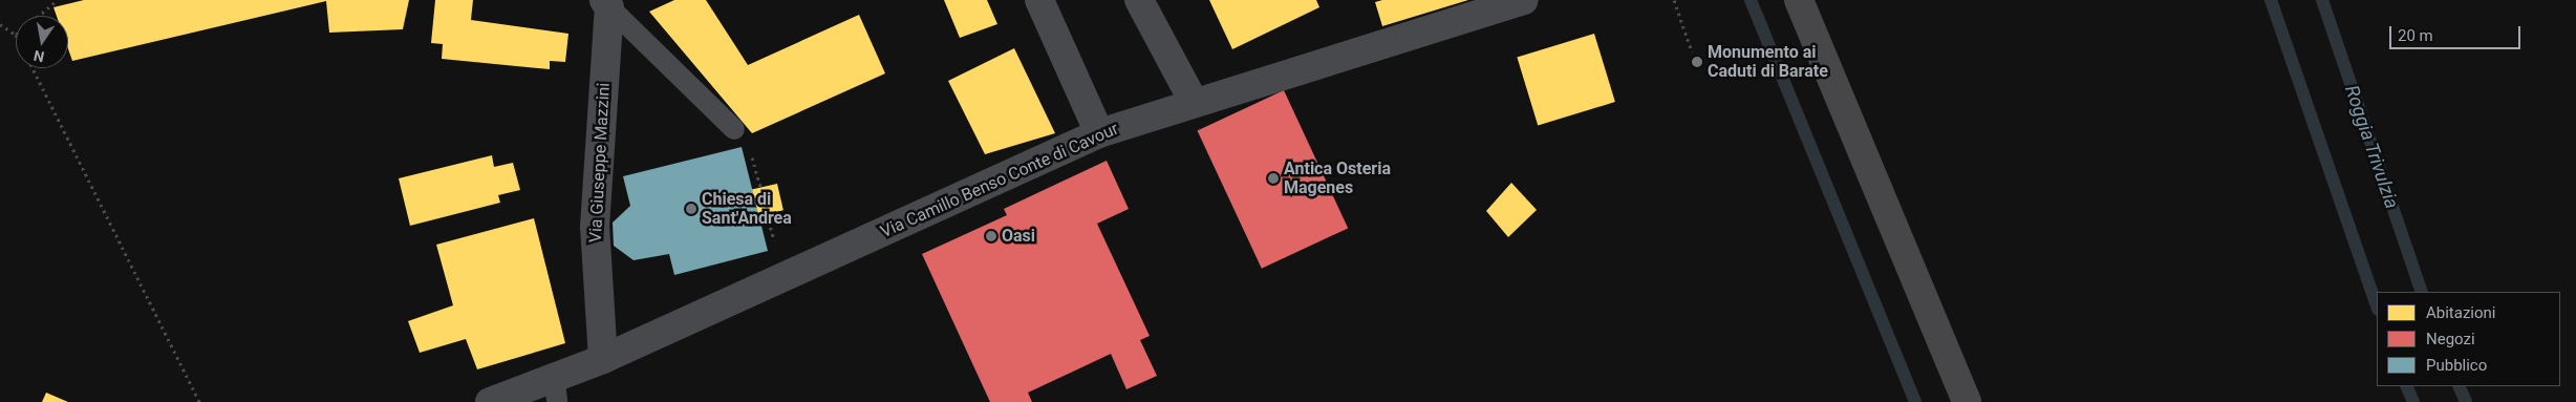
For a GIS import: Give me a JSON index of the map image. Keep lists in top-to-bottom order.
{
  "streets": {
    "street": ["Via Giuseppe Mazzini", "Via Camillo Benso Conte di Cavour"]
  },
  "crossings": [
    ["Via Giuseppe Mazzini", "Via Camillo Benso Conte di Cavour"]
  ],
  "water": ["Roggia Trivulzia"],
  "places": [
    "Monumento ai Caduti di Barate",
    "Antica Osteria Magenes",
    "Chiesa di Sant'Andrea",
    "Oasi"
  ],
  "legend": ["Abitazioni", "Negozi", "Pubblico"],
  "scale_bar": "20 m",
  "north": "bottom"
}
